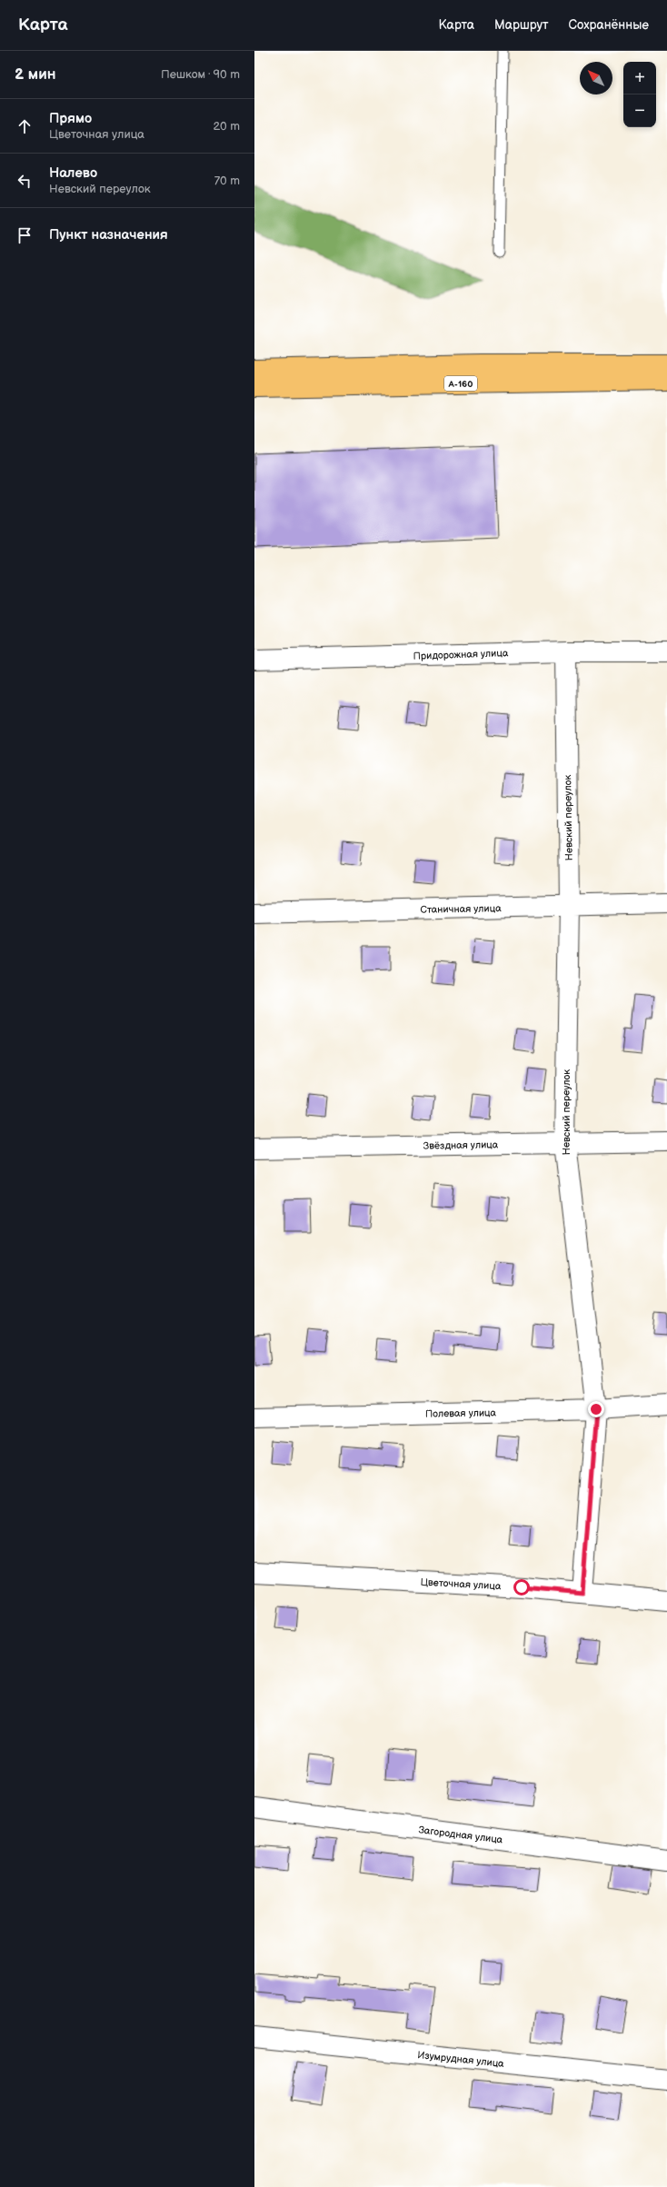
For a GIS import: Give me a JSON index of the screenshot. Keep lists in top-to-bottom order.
{
  "streets": {
    "highway": ["А-160"],
    "street": [
      "Придорожная улица",
      "Невский переулок",
      "Станичная улица",
      "Звёздная улица",
      "Полевая улица",
      "Цветочная улица",
      "Загородная улица",
      "Изумрудная улица"
    ]
  },
  "crossings": [
    ["Придорожная улица", "Невский переулок"],
    ["Невский переулок", "Станичная улица"],
    ["Невский переулок", "Звёздная улица"],
    ["Невский переулок", "Полевая улица"],
    ["Невский переулок", "Цветочная улица"]
  ],
  "north": "top left",
  "page": {
    "header": "Карта",
    "nav": ["Карта", "Маршрут", "Сохранённые"],
    "heading": ["2 мин", "Пешком · 90 m"],
    "map_buttons": ["+", "−"],
    "list": [
      ["Прямо", "Цветочная улица", "20 m"],
      ["Налево", "Невский переулок", "70 m"],
      "Пункт назначения"
    ]
  }
}
